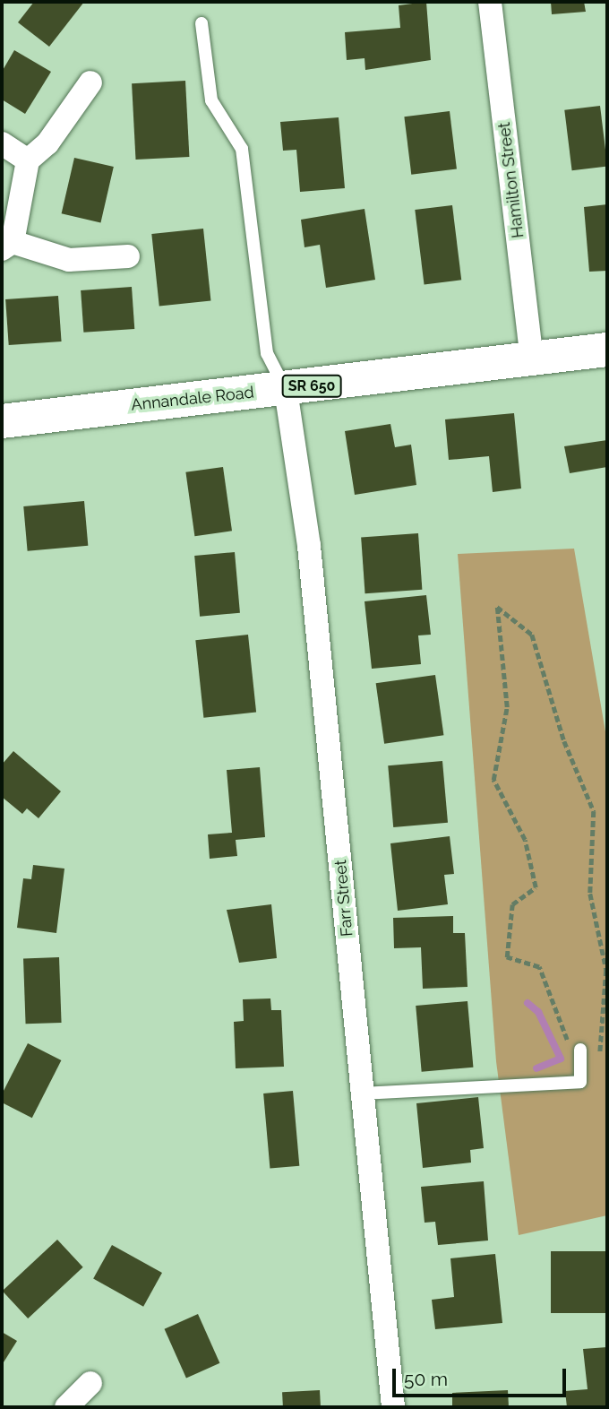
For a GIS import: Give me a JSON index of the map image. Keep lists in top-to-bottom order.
{
  "streets": {
    "main road": ["SR 650", "Annandale Road"],
    "street": ["Hamilton Street", "Farr Street"]
  },
  "crossings": [
    ["Hamilton Street", "Annandale Road"],
    ["Annandale Road", "Farr Street"]
  ],
  "scale_bar": "50 m"
}
